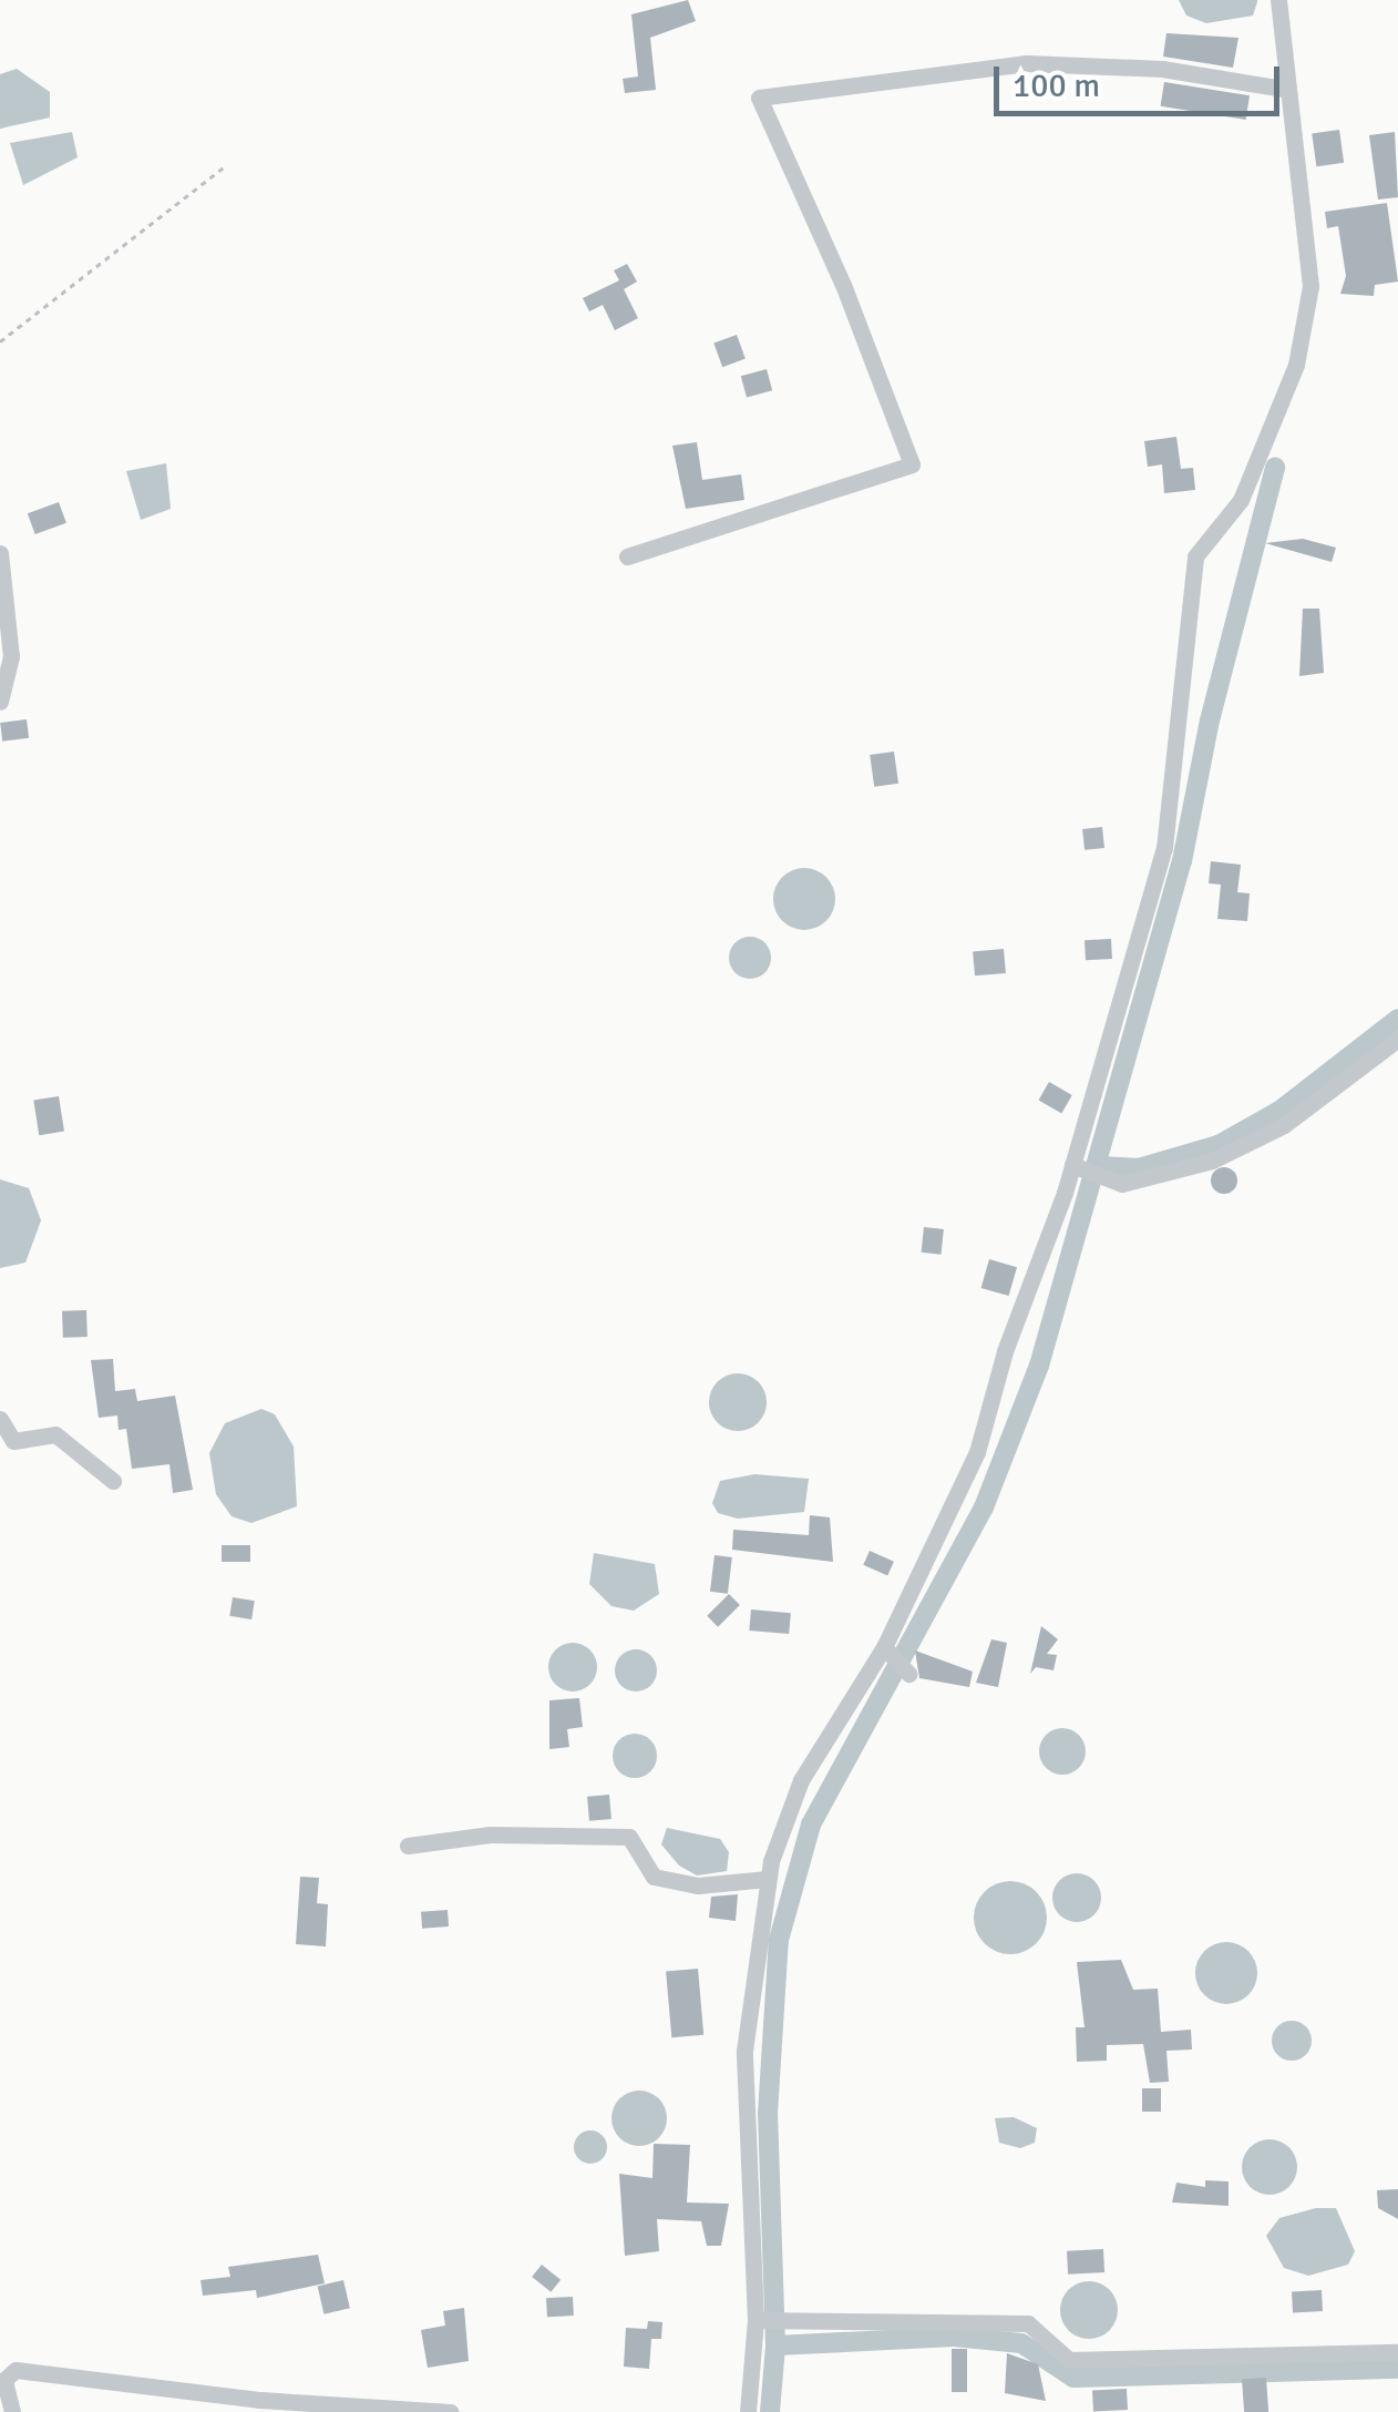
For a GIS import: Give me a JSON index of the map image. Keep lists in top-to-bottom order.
{
  "scale_bar": "100 m"
}
